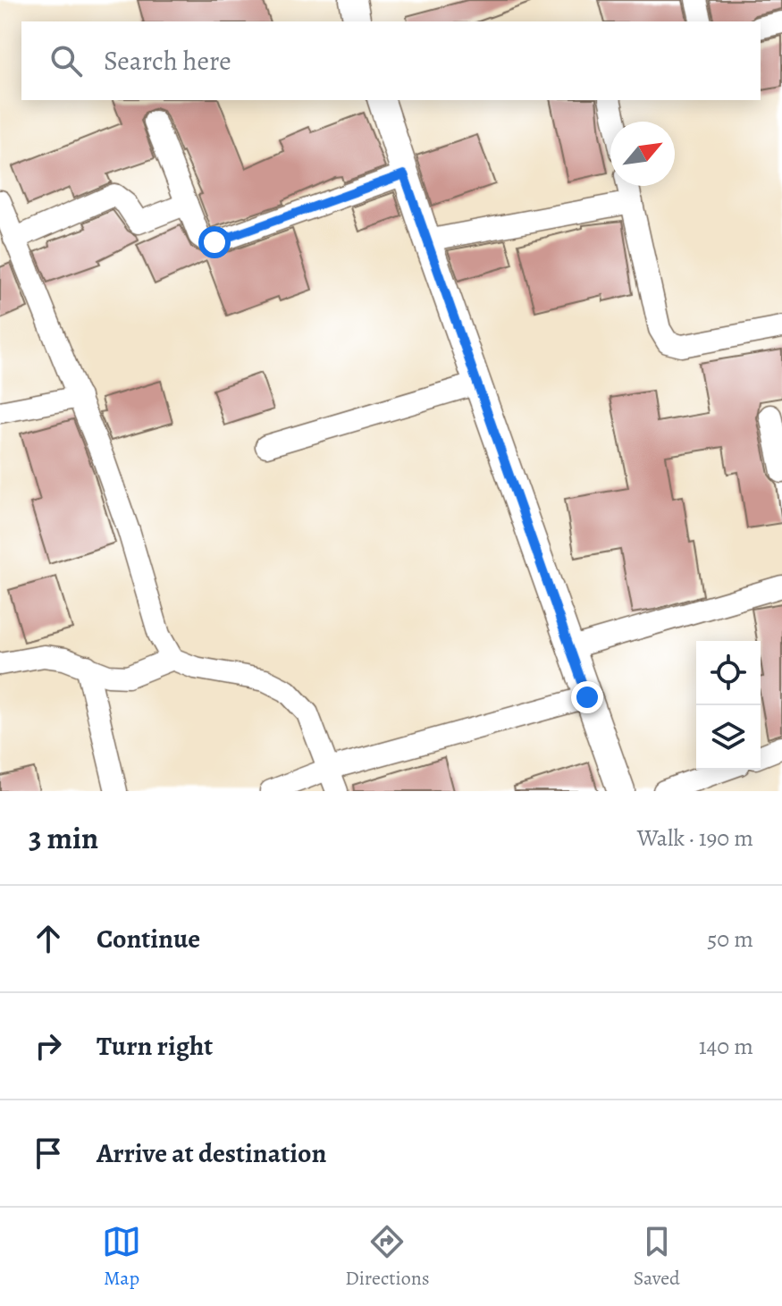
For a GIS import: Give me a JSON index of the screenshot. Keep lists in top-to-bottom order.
{
  "north": "top right",
  "page": {
    "search": "Search here",
    "heading": ["3 min", "Walk · 190 m"],
    "list": [
      ["Continue", "50 m"],
      ["Turn right", "140 m"],
      "Arrive at destination"
    ],
    "nav": ["Map", "Directions", "Saved"]
  }
}
